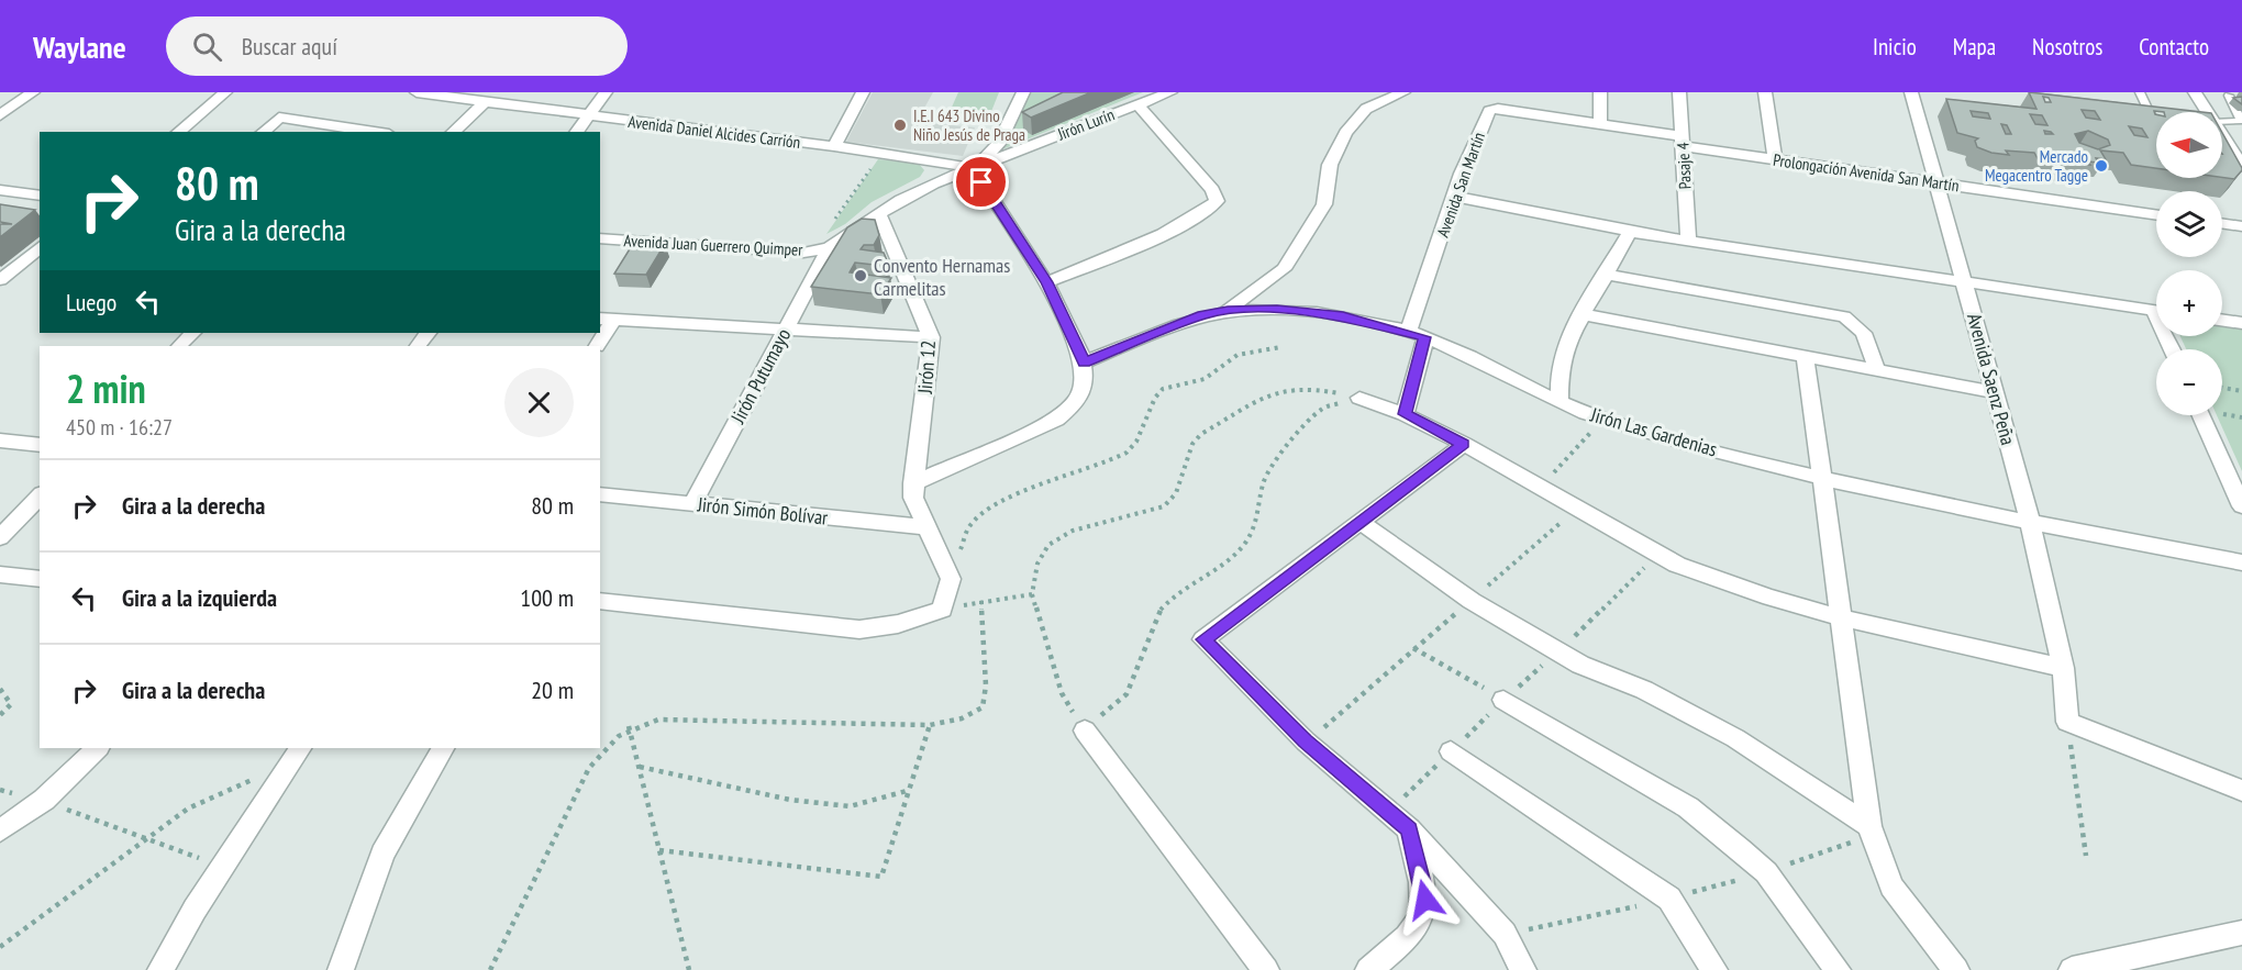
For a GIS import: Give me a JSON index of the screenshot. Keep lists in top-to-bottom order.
{
  "streets": {
    "street": [
      "Jirón Lurín",
      "Avenida Daniel Alcides Carrión",
      "Pasaje 4",
      "Prolongación Avenida San Martín",
      "Avenida San Martín",
      "Avenida Juan Guerrero Quimper",
      "Jirón 12",
      "Jirón Putumayo",
      "Avenida Saenz Peña",
      "Jirón Las Gardenias",
      "Jirón Simón Bolívar"
    ]
  },
  "crossings": [
    ["Jirón Lurín", "Avenida Daniel Alcides Carrión"],
    ["Jirón Lurín", "Avenida Juan Guerrero Quimper"],
    ["Jirón Lurín", "Jirón 12"],
    ["Jirón Lurín", "Jirón Putumayo"],
    ["Pasaje 4", "Prolongación Avenida San Martín"],
    ["Pasaje 4", "Avenida San Martín"],
    ["Prolongación Avenida San Martín", "Avenida San Martín"],
    ["Prolongación Avenida San Martín", "Avenida Saenz Peña"],
    ["Avenida San Martín", "Jirón Las Gardenias"],
    ["Avenida Juan Guerrero Quimper", "Jirón Putumayo"],
    ["Jirón 12", "Jirón Simón Bolívar"],
    ["Jirón Putumayo", "Jirón Simón Bolívar"],
    ["Avenida Saenz Peña", "Jirón Las Gardenias"]
  ],
  "places": ["I.E.I 643 Divino Niño Jesús de Praga", "Mercado Megacentro Tagge", "Convento Hernamas Carmelitas"],
  "north": "left",
  "page": {
    "header": "Waylane",
    "search": "Buscar aquí",
    "nav": [
      "Inicio",
      "Mapa",
      "Nosotros",
      "Contacto"
    ],
    "map_buttons": ["+", "−"],
    "turn": ["80 m", "Gira a la derecha"],
    "then": "Luego",
    "heading": ["2 min", "450 m · 16:27"],
    "list": [
      {
        "name": "Gira a la derecha",
        "value": "80 m"
      },
      {
        "name": "Gira a la izquierda",
        "value": "100 m"
      },
      {
        "name": "Gira a la derecha",
        "value": "20 m"
      }
    ]
  }
}
